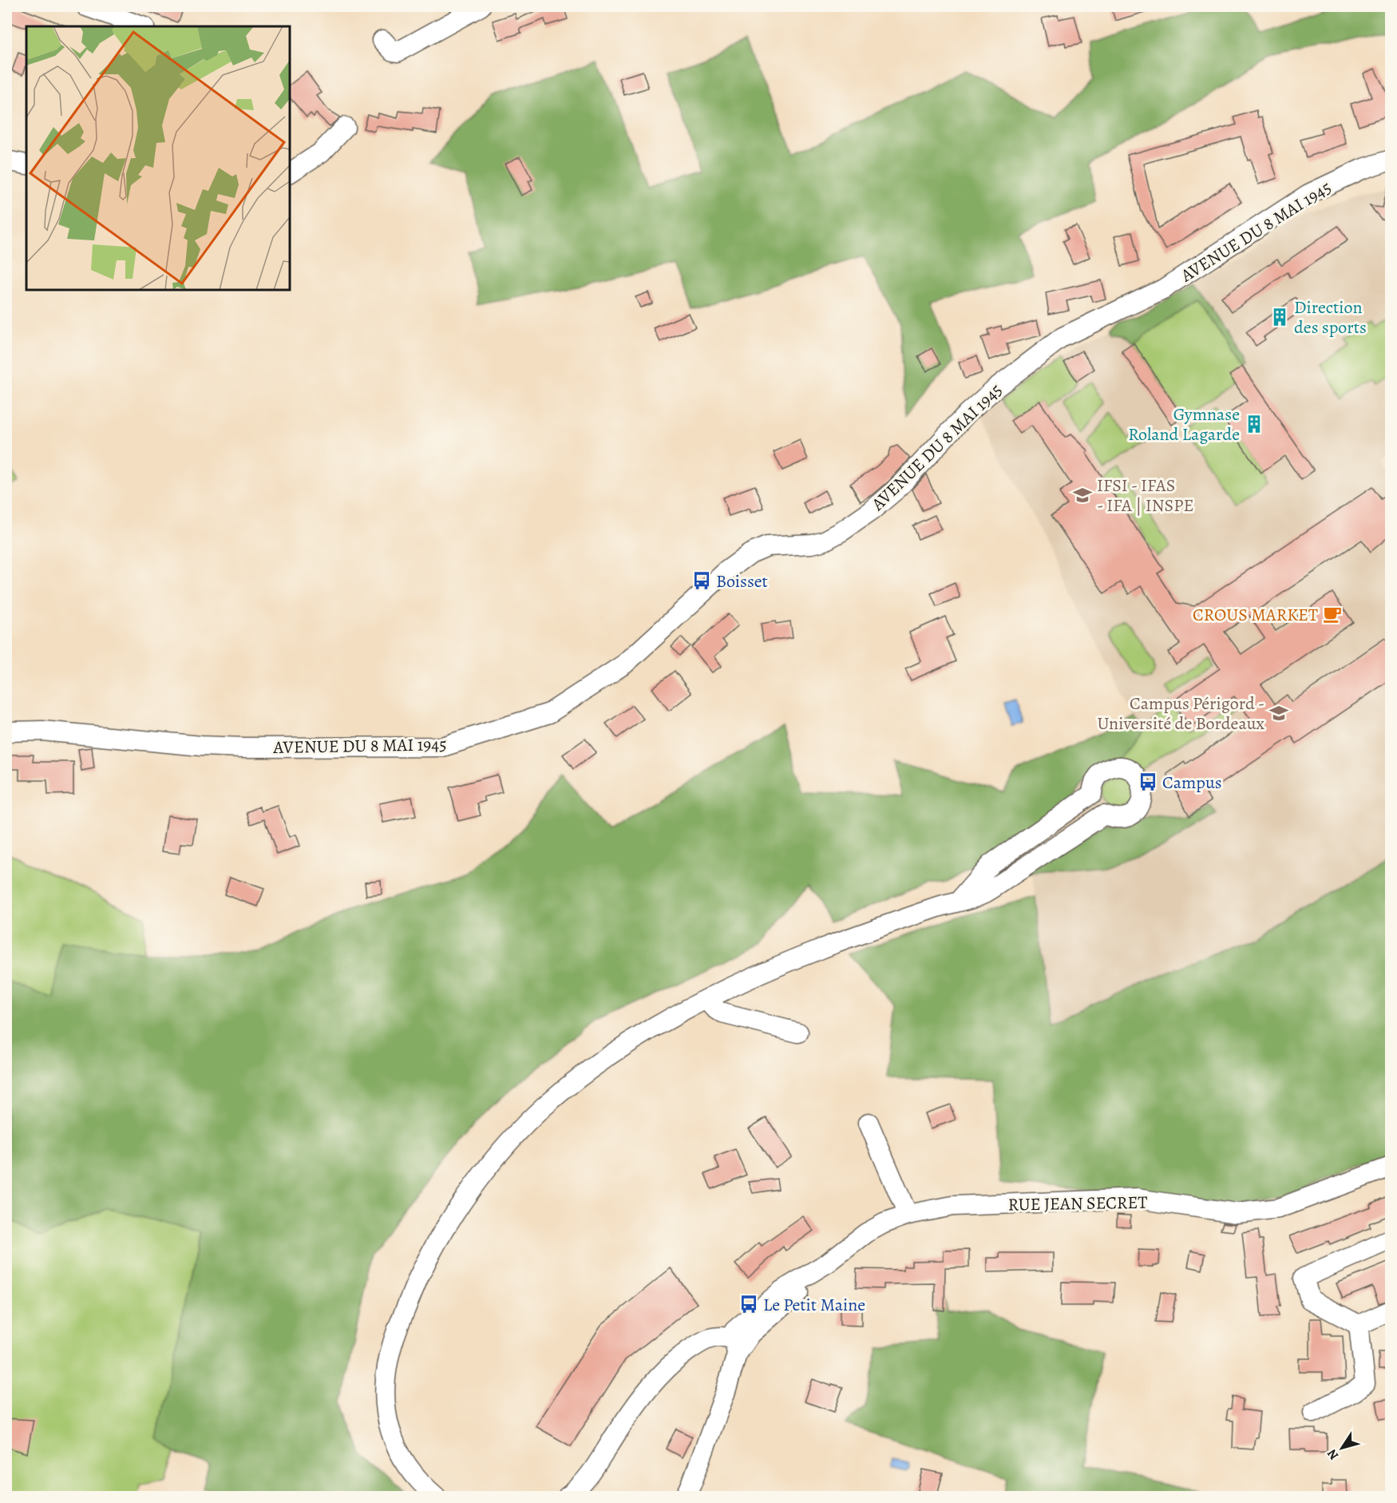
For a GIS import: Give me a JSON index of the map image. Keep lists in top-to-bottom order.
{
  "streets": {
    "street": ["AVENUE DU 8 MAI 1945", "RUE JEAN SECRET"]
  },
  "places": {
    "building": ["Direction des sports", "Gymnase Roland Lagarde"],
    "school or university": ["IFSI - IFAS - IFA | INSPE", "Campus Périgord - Université de Bordeaux"],
    "bus stop": ["Boisset", "Campus", "Le Petit Maine"],
    "cafe": ["CROUS MARKET"]
  },
  "north": "bottom left"
}
